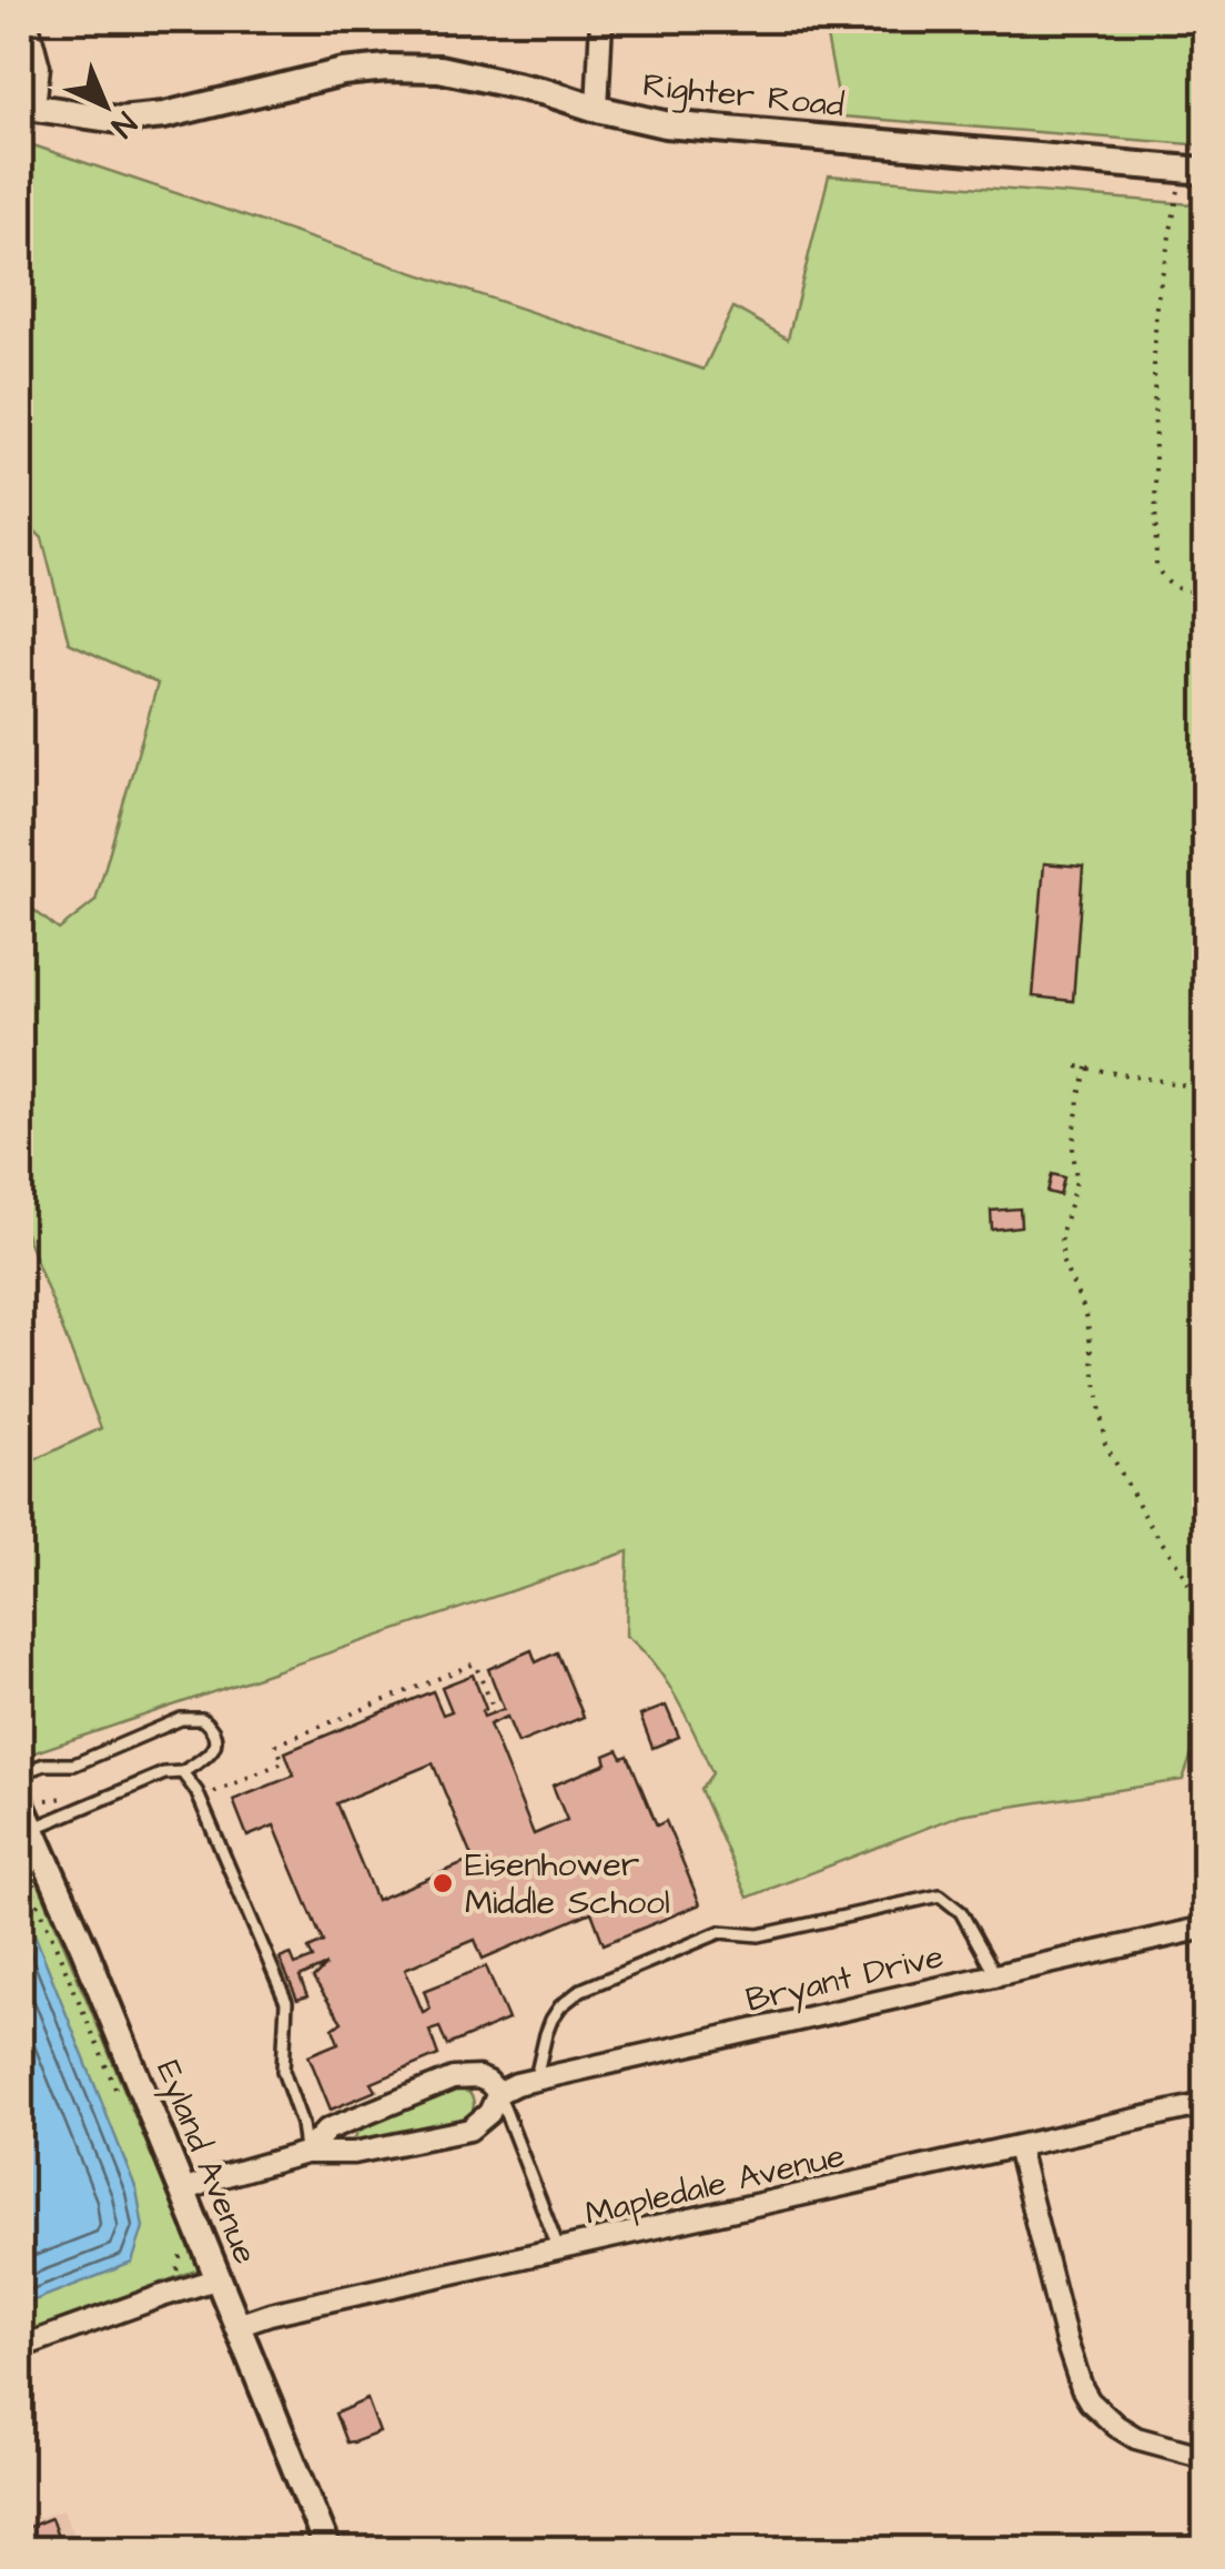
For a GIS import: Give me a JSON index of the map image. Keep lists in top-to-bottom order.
{
  "streets": {
    "street": [
      "Righter Road",
      "Bryant Drive",
      "Eyland Avenue",
      "Mapledale Avenue"
    ]
  },
  "crossings": [
    ["Bryant Drive", "Eyland Avenue"],
    ["Eyland Avenue", "Mapledale Avenue"]
  ],
  "places": ["Eisenhower Middle School"],
  "north": "bottom right"
}
